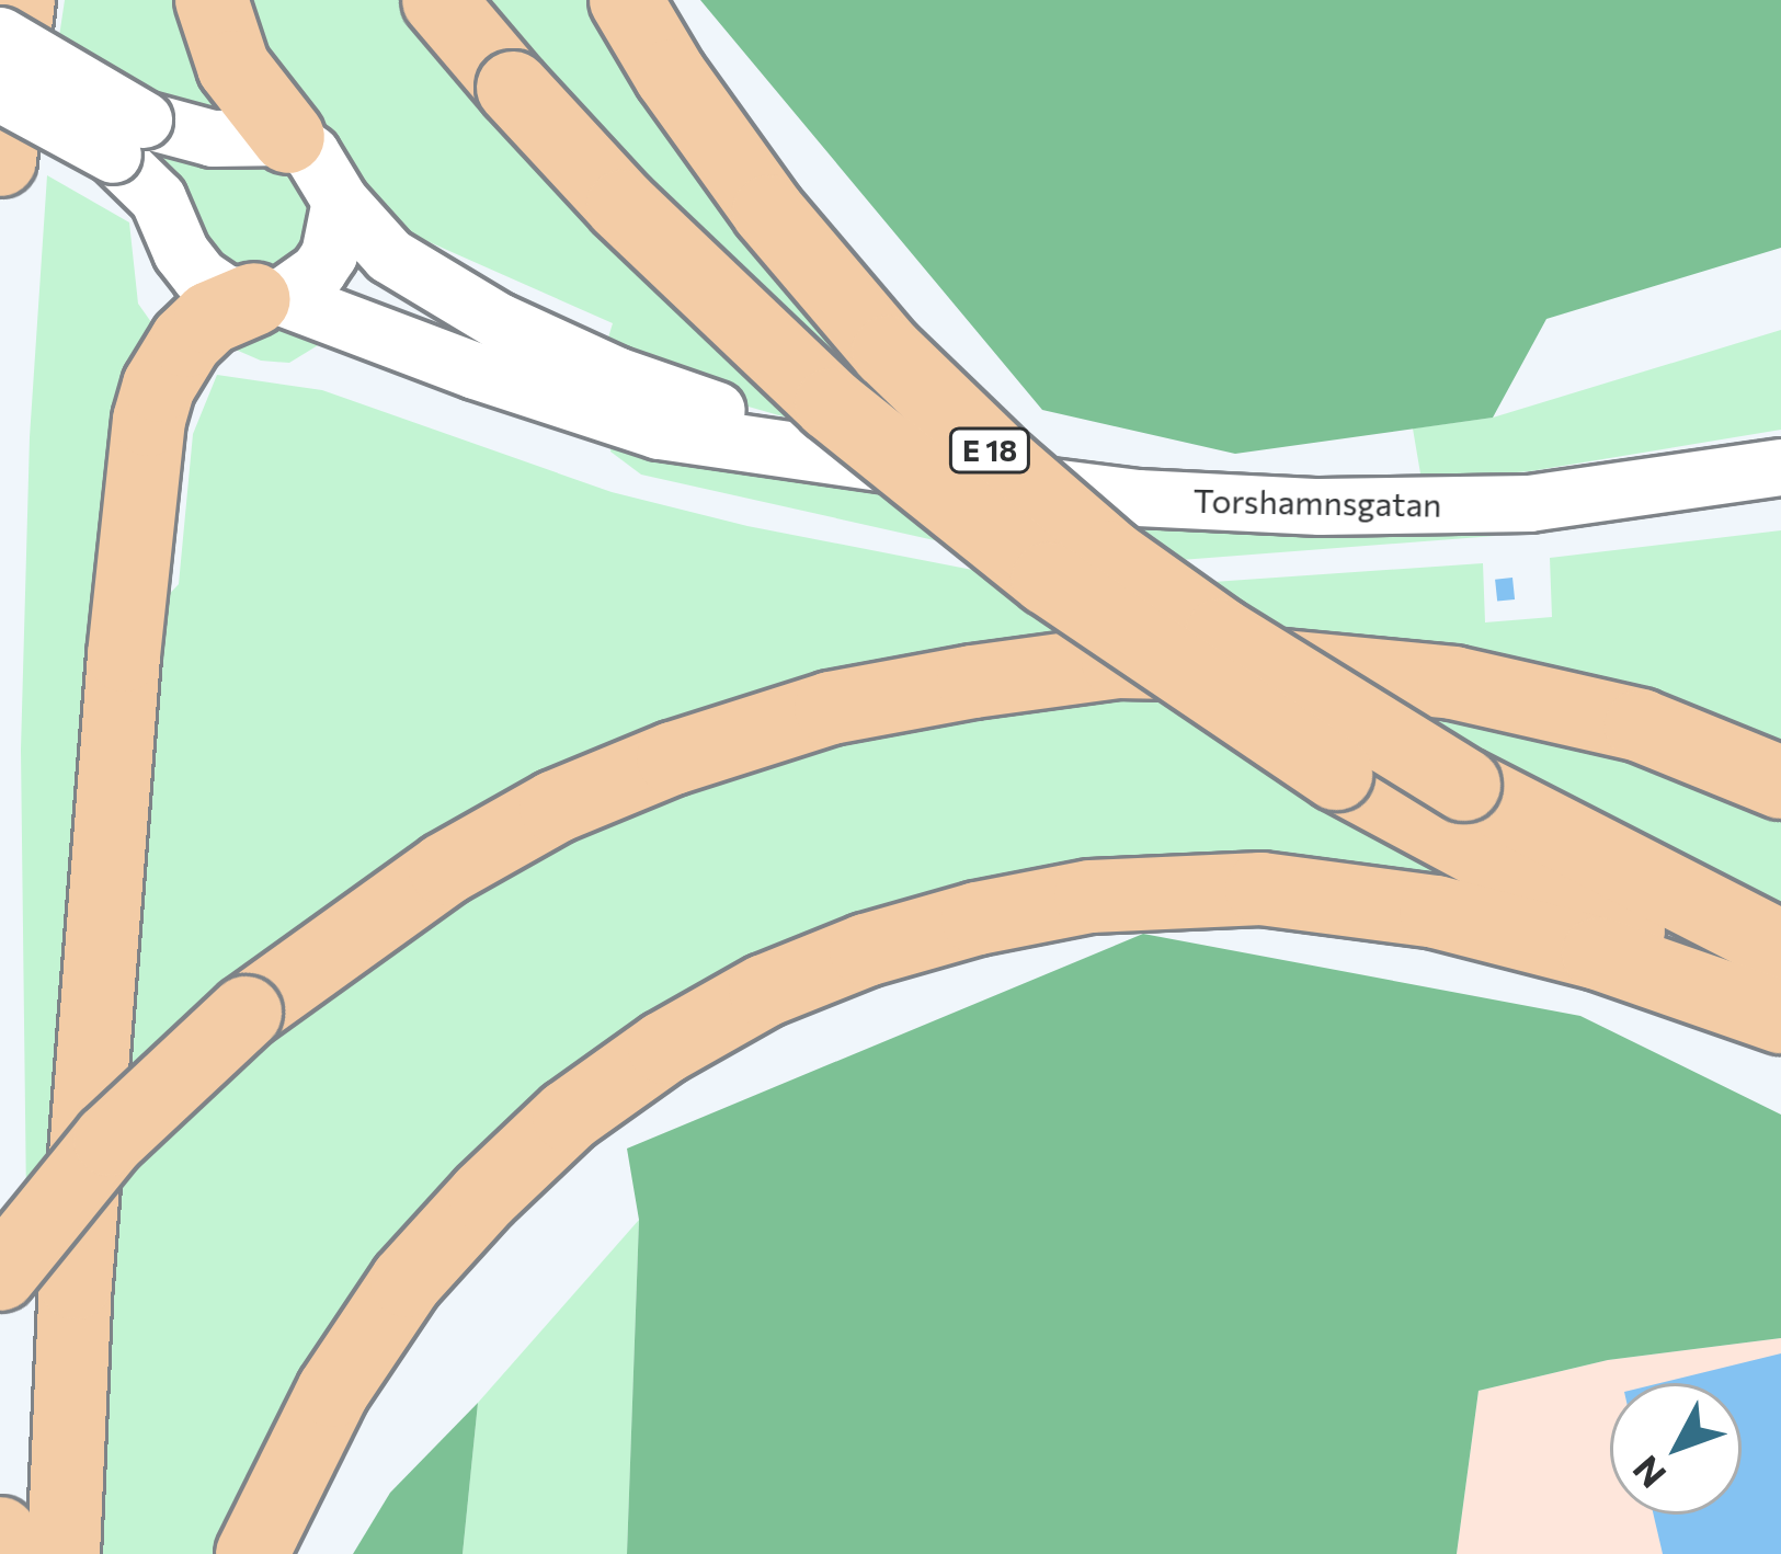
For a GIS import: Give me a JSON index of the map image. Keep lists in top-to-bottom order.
{
  "streets": {
    "highway": ["E 18"],
    "street": ["Torshamnsgatan"]
  },
  "north": "bottom left"
}
